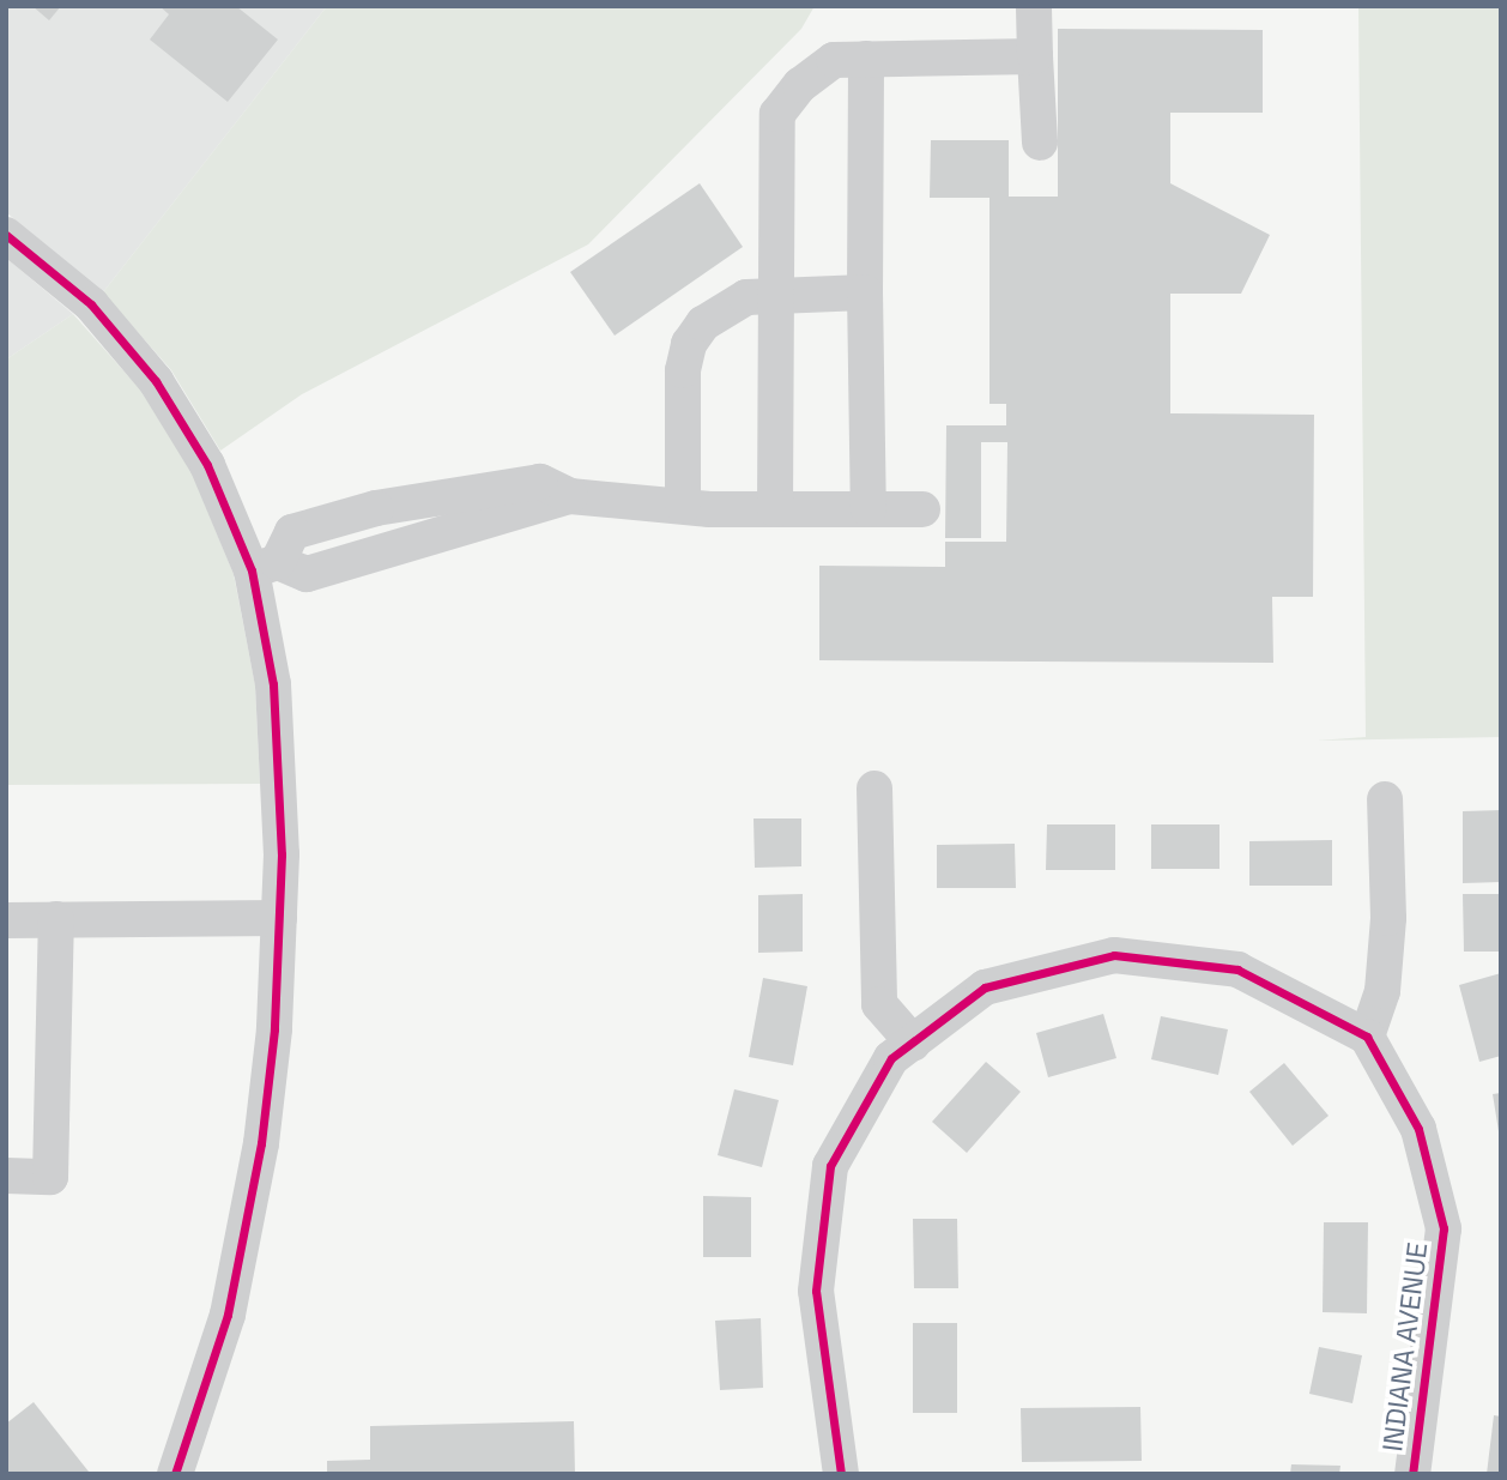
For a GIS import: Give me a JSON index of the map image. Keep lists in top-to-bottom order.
{
  "streets": {
    "street": ["INDIANA AVENUE"]
  }
}
